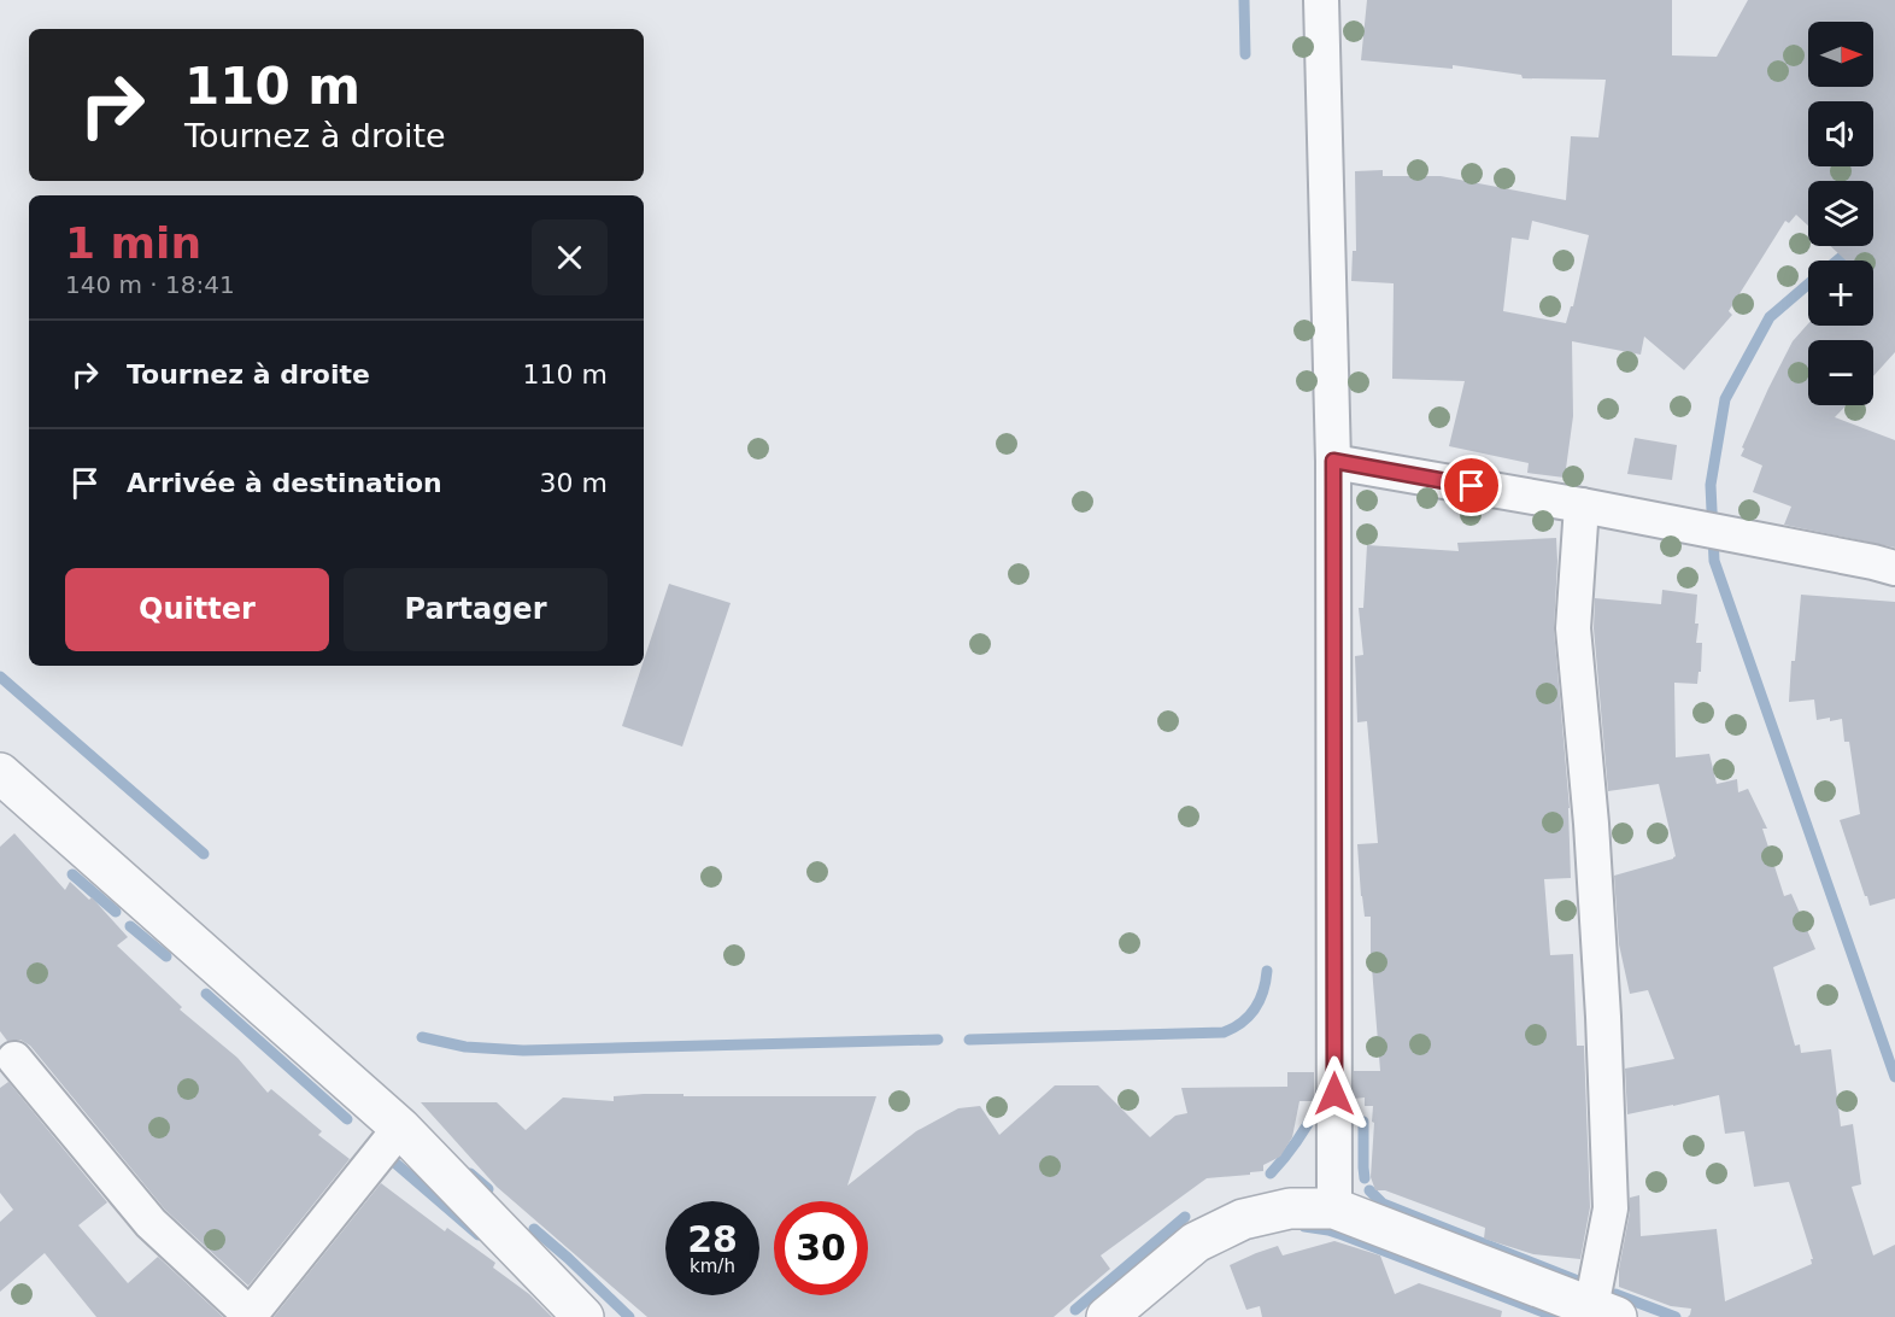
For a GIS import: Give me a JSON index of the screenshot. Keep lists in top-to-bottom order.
{
  "north": "right",
  "page": {
    "map_buttons": ["+", "−"],
    "turn": ["110 m", "Tournez à droite"],
    "heading": ["1 min", "140 m · 18:41"],
    "list": [
      {
        "name": "Tournez à droite",
        "value": "110 m"
      },
      {
        "name": "Arrivée à destination",
        "value": "30 m"
      }
    ],
    "buttons": ["Quitter", "Partager"],
    "speed": "28 km/h",
    "limit": "30"
  }
}
